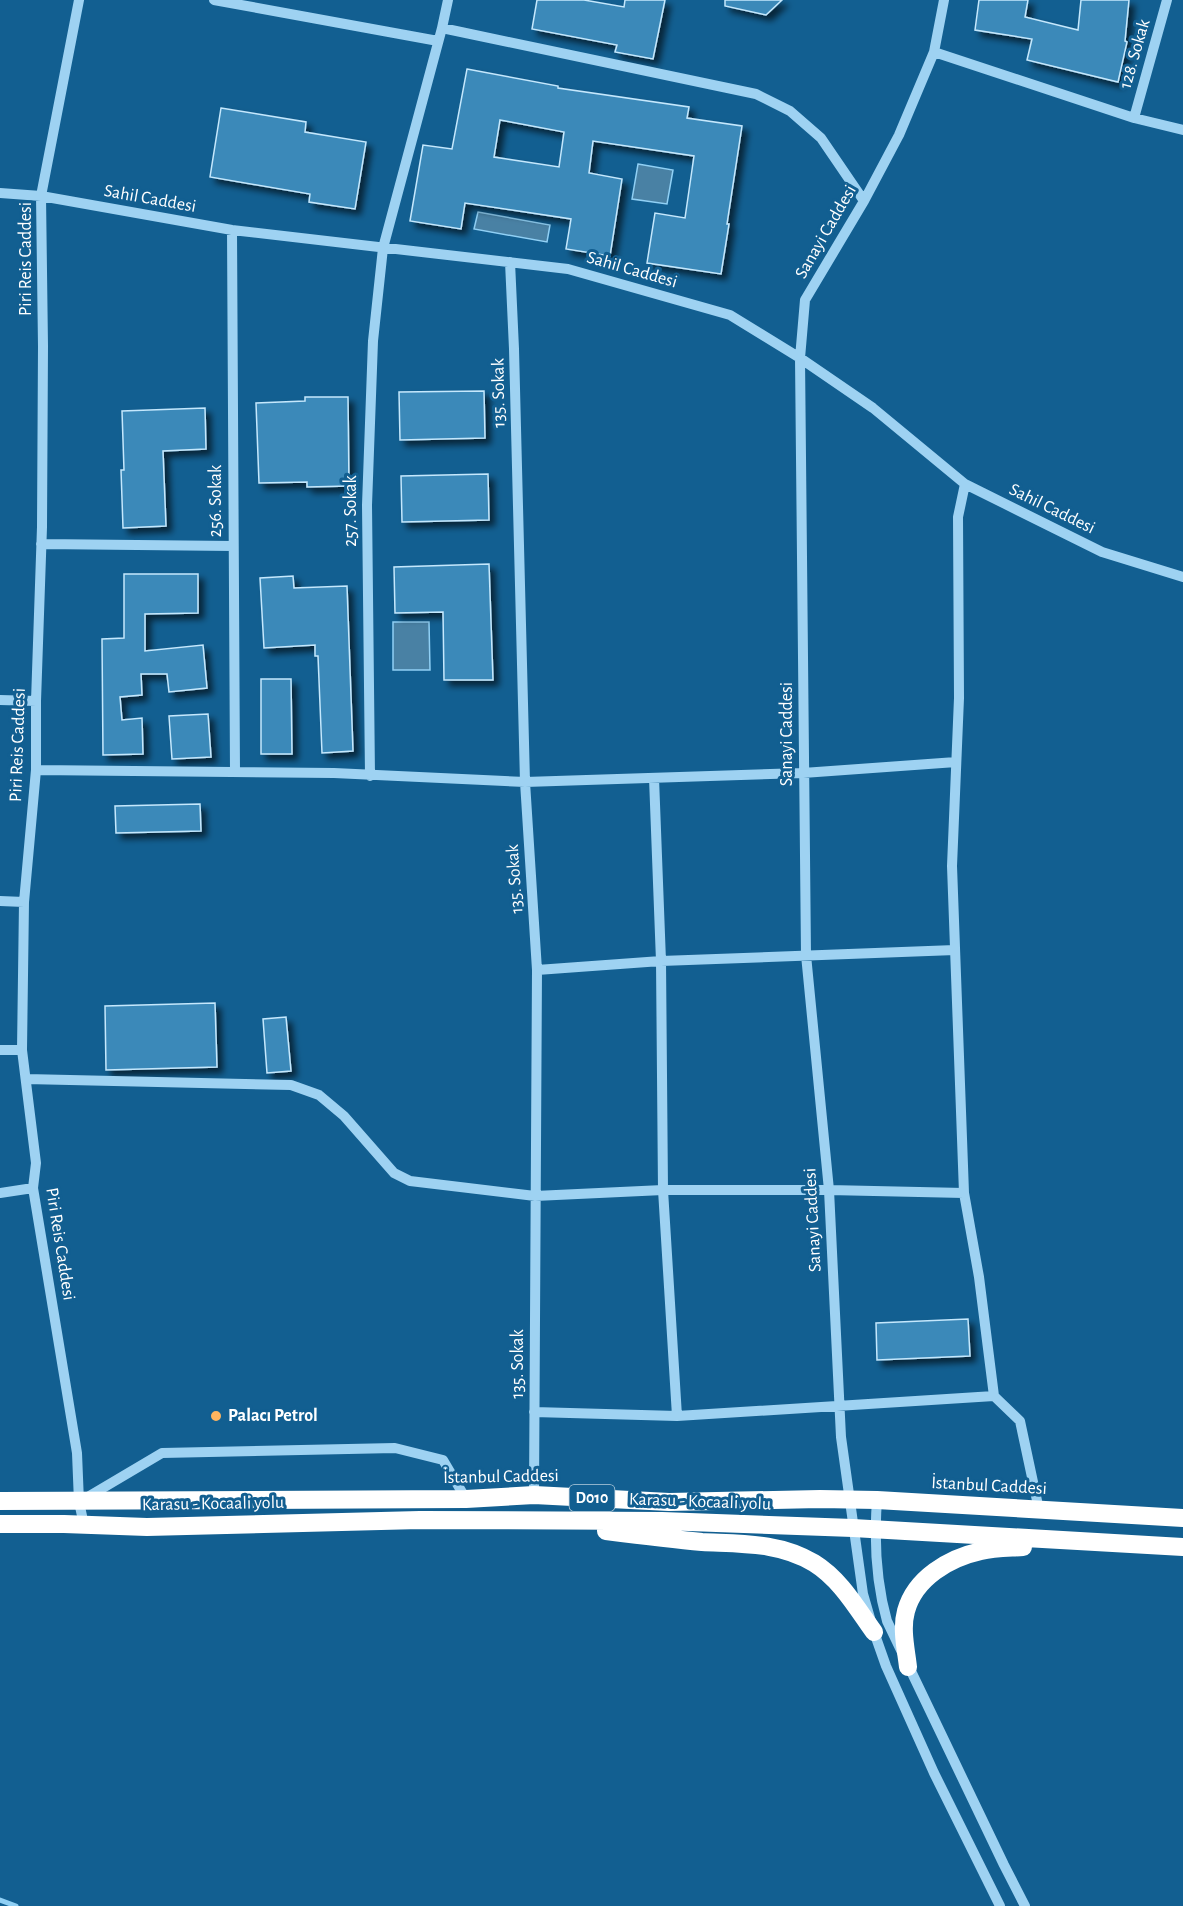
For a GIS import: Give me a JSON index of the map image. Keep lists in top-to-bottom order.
{
  "streets": {
    "highway": ["İstanbul Caddesi", "D010", "Karasu - Kocaali yolu"],
    "street": [
      "128. Sokak",
      "Sahil Caddesi",
      "Sanayi Caddesi",
      "Piri Reis Caddesi",
      "135. Sokak",
      "256. Sokak",
      "257. Sokak"
    ]
  },
  "crossings": [
    ["Sahil Caddesi", "Sanayi Caddesi"],
    ["Sahil Caddesi", "Piri Reis Caddesi"],
    ["Sahil Caddesi", "135. Sokak"],
    ["Sahil Caddesi", "256. Sokak"],
    ["Sahil Caddesi", "257. Sokak"],
    ["Sanayi Caddesi", "İstanbul Caddesi"],
    ["Sanayi Caddesi", "Karasu - Kocaali yolu"],
    ["Piri Reis Caddesi", "İstanbul Caddesi"],
    ["Piri Reis Caddesi", "Karasu - Kocaali yolu"],
    ["135. Sokak", "İstanbul Caddesi"]
  ],
  "places": ["Palacı Petrol"]
}
